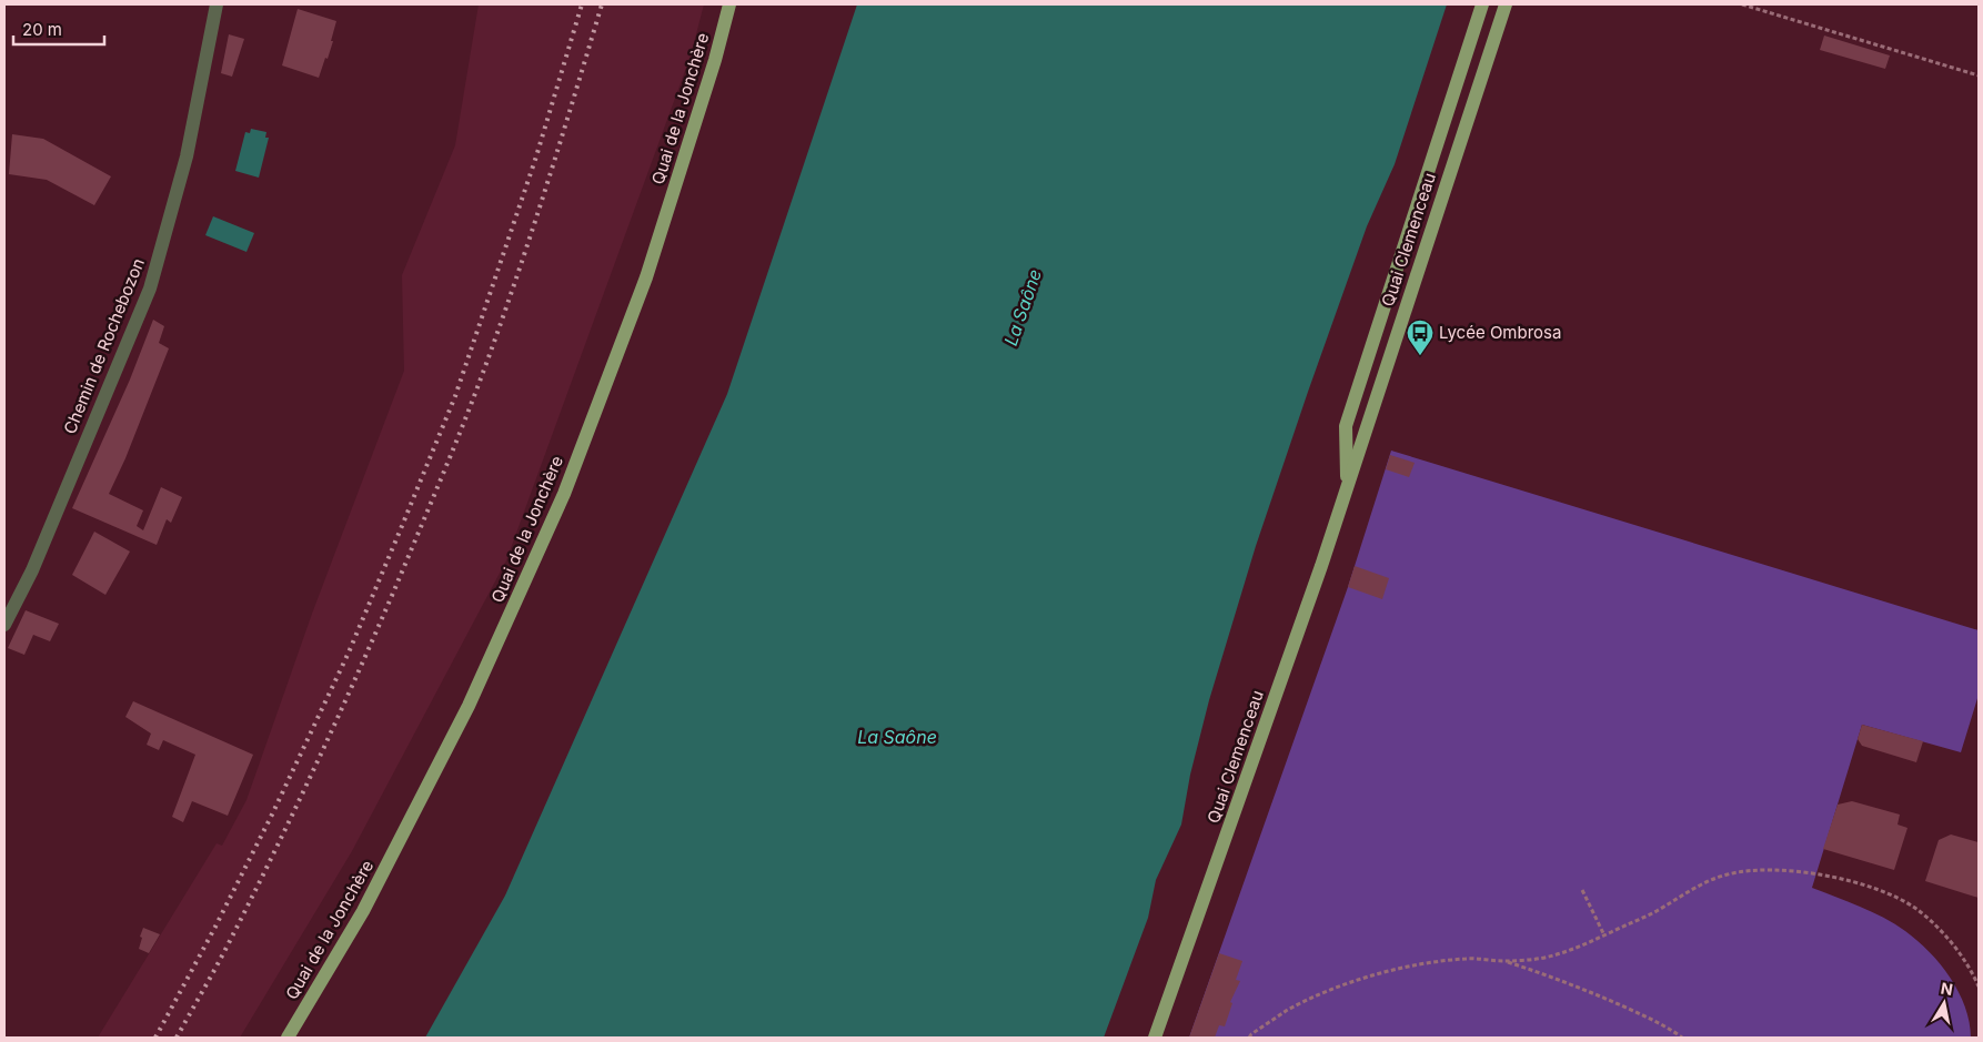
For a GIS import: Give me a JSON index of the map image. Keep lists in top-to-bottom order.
{
  "streets": {
    "main road": ["Quai de la Jonchère", "Quai Clemenceau"],
    "street": ["Chemin de Rochebozon"]
  },
  "water": ["La Saône"],
  "places": {
    "bus stop": ["Lycée Ombrosa"]
  },
  "scale_bar": "20 m",
  "north": "top"
}
